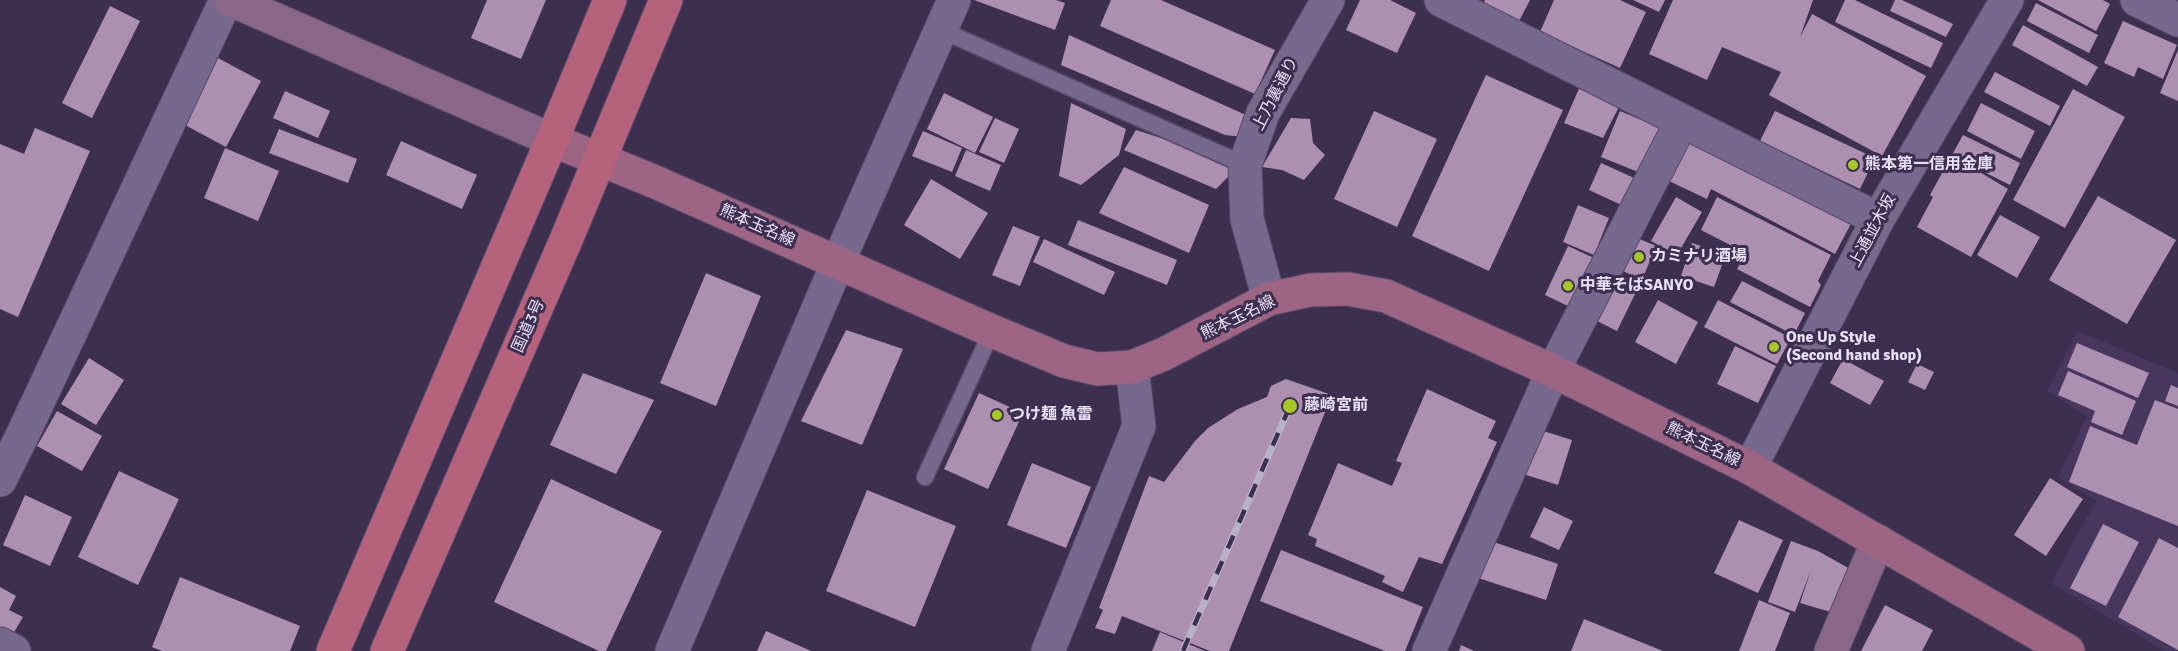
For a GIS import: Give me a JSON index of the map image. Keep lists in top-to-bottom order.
{
  "streets": {
    "highway": ["国道3号"],
    "main road": ["熊本玉名線"],
    "street": ["上乃裏通り", "上通並木坂"]
  },
  "crossings": [
    ["上乃裏通り", "熊本玉名線"],
    ["熊本玉名線", "上通並木坂"],
    ["熊本玉名線", "国道3号"]
  ],
  "places": [
    "熊本第一信用金庫",
    "カミナリ酒場",
    "中華そばSANYO",
    "One Up Style (Second hand shop)",
    "藤崎宮前",
    "つけ麺 魚雷"
  ]
}
